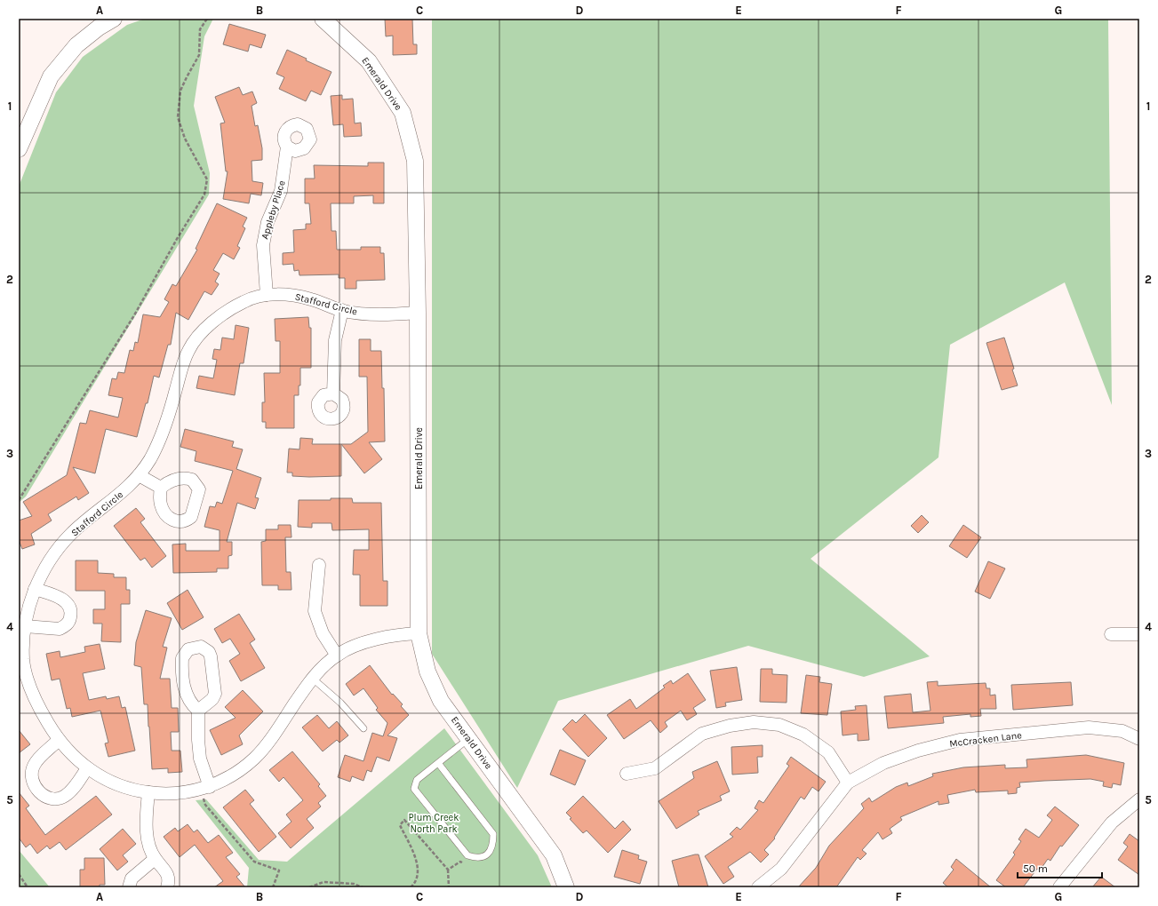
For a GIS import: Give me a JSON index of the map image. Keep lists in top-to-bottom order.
{
  "streets": {
    "street": [
      "Emerald Drive",
      "Appleby Place",
      "Stafford Circle",
      "McCracken Lane"
    ]
  },
  "crossings": [
    ["Emerald Drive", "Stafford Circle"],
    ["Appleby Place", "Stafford Circle"]
  ],
  "parks": ["Plum Creek North Park"],
  "scale_bar": "50 m",
  "grid": {
    "columns": [
      "A",
      "B",
      "C",
      "D",
      "E",
      "F",
      "G"
    ],
    "rows": [
      "1",
      "2",
      "3",
      "4",
      "5"
    ]
  }
}
